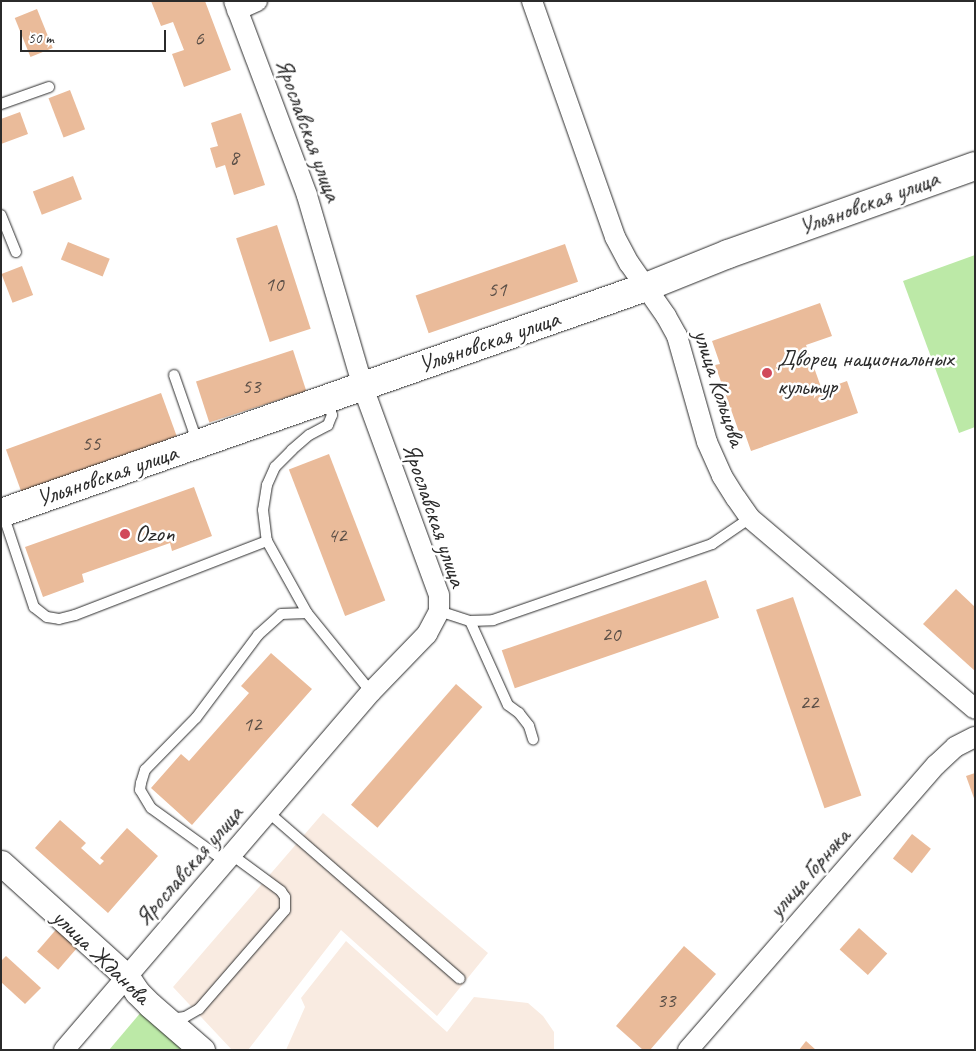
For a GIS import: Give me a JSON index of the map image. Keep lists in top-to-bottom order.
{
  "streets": {
    "main road": ["Ульяновская улица"],
    "street": [
      "Ярославская улица",
      "улица Кольцова",
      "улица Горняка",
      "улица Жданова"
    ]
  },
  "crossings": [
    ["Ярославская улица", "Ульяновская улица"],
    ["Ярославская улица", "улица Жданова"],
    ["Ульяновская улица", "улица Кольцова"]
  ],
  "places": ["Дворец национальных культур", "Ozon"],
  "house_numbers": [
    "6",
    "8",
    "10",
    "51",
    "53",
    "55",
    "42",
    "20",
    "22",
    "12",
    "33"
  ],
  "scale_bar": "50 m"
}
